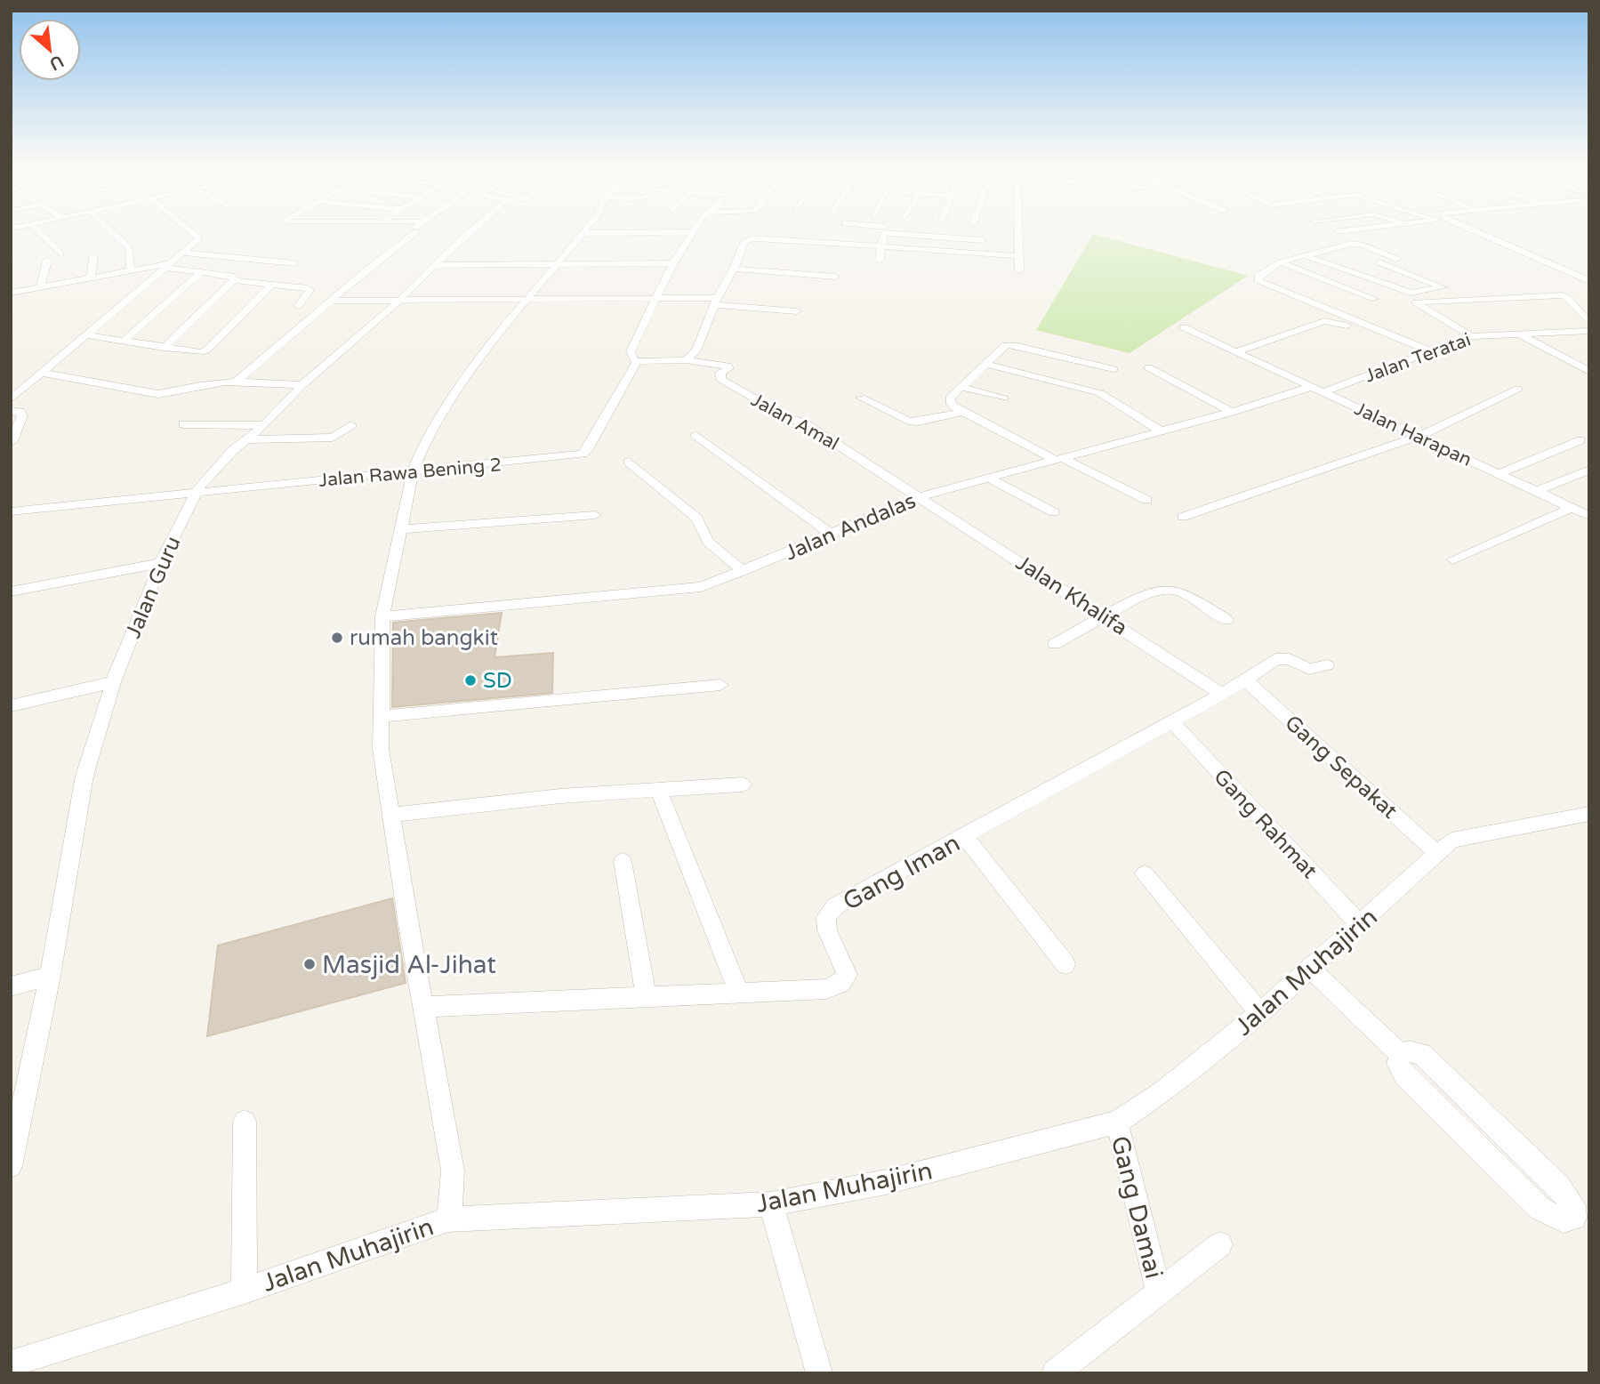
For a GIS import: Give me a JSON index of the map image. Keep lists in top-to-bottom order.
{
  "streets": {
    "street": [
      "Jalan Teratai",
      "Jalan Amal",
      "Jalan Harapan",
      "Jalan Rawa Bening 2",
      "Jalan Andalas",
      "Jalan Guru",
      "Jalan Khalifa",
      "Gang Sepakat",
      "Gang Rahmat",
      "Gang Iman",
      "Jalan Muhajirin",
      "Gang Damai"
    ]
  },
  "crossings": [
    ["Jalan Teratai", "Jalan Harapan"],
    ["Jalan Amal", "Jalan Andalas"],
    ["Jalan Amal", "Jalan Khalifa"],
    ["Jalan Harapan", "Jalan Andalas"],
    ["Jalan Rawa Bening 2", "Jalan Guru"],
    ["Jalan Andalas", "Jalan Khalifa"],
    ["Jalan Khalifa", "Gang Iman"],
    ["Gang Sepakat", "Gang Iman"],
    ["Gang Sepakat", "Jalan Muhajirin"],
    ["Gang Rahmat", "Gang Iman"],
    ["Gang Rahmat", "Jalan Muhajirin"],
    ["Jalan Muhajirin", "Gang Damai"]
  ],
  "places": ["rumah bangkit", "SD", "Masjid Al-Jihat"],
  "north": "bottom right"
}
